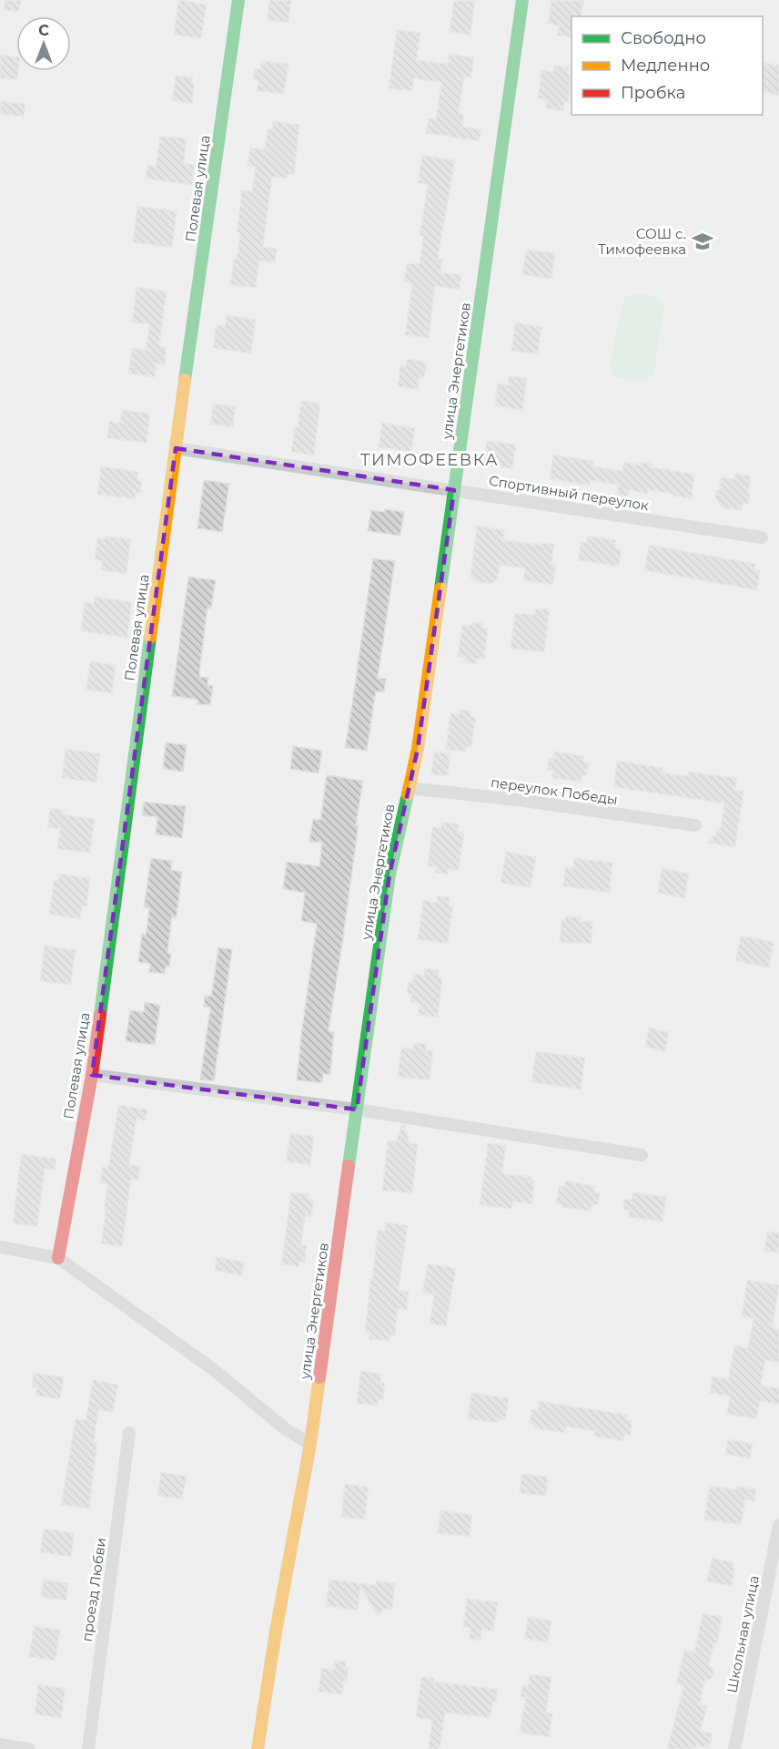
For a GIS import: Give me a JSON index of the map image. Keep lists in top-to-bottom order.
{
  "streets": {
    "street": [
      "Полевая улица",
      "улица Энергетиков",
      "Спортивный переулок",
      "переулок Победы",
      "проезд Любви",
      "Школьная улица"
    ]
  },
  "crossings": [
    ["Полевая улица", "Спортивный переулок"],
    ["улица Энергетиков", "Спортивный переулок"],
    ["улица Энергетиков", "переулок Победы"]
  ],
  "districts": ["ТИМОФЕЕВКА"],
  "places": {
    "school or university": ["СОШ с. Тимофеевка"]
  },
  "legend": ["Свободно", "Медленно", "Пробка"],
  "north": "top"
}
